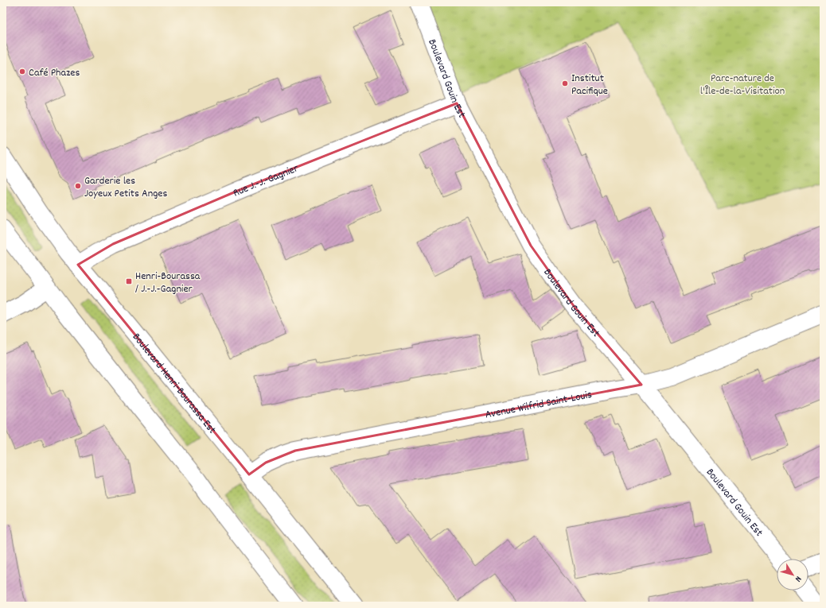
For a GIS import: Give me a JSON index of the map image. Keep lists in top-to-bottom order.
{
  "streets": {
    "street": [
      "Boulevard Gouin Est",
      "Rue J.-J.-Gagnier",
      "Boulevard Henri-Bourassa Est",
      "Avenue Wilfrid Saint-Louis"
    ]
  },
  "crossings": [
    ["Boulevard Gouin Est", "Rue J.-J.-Gagnier"],
    ["Boulevard Gouin Est", "Avenue Wilfrid Saint-Louis"],
    ["Rue J.-J.-Gagnier", "Boulevard Henri-Bourassa Est"],
    ["Boulevard Henri-Bourassa Est", "Avenue Wilfrid Saint-Louis"]
  ],
  "parks": ["Parc-nature de l'Île-de-la-Visitation"],
  "places": {
    "other": ["Café Phazes", "Institut Pacifique", "Garderie les Joyeux Petits Anges"],
    "transit": ["Henri-Bourassa / J.-J.-Gagnier"]
  },
  "north": "bottom right"
}
